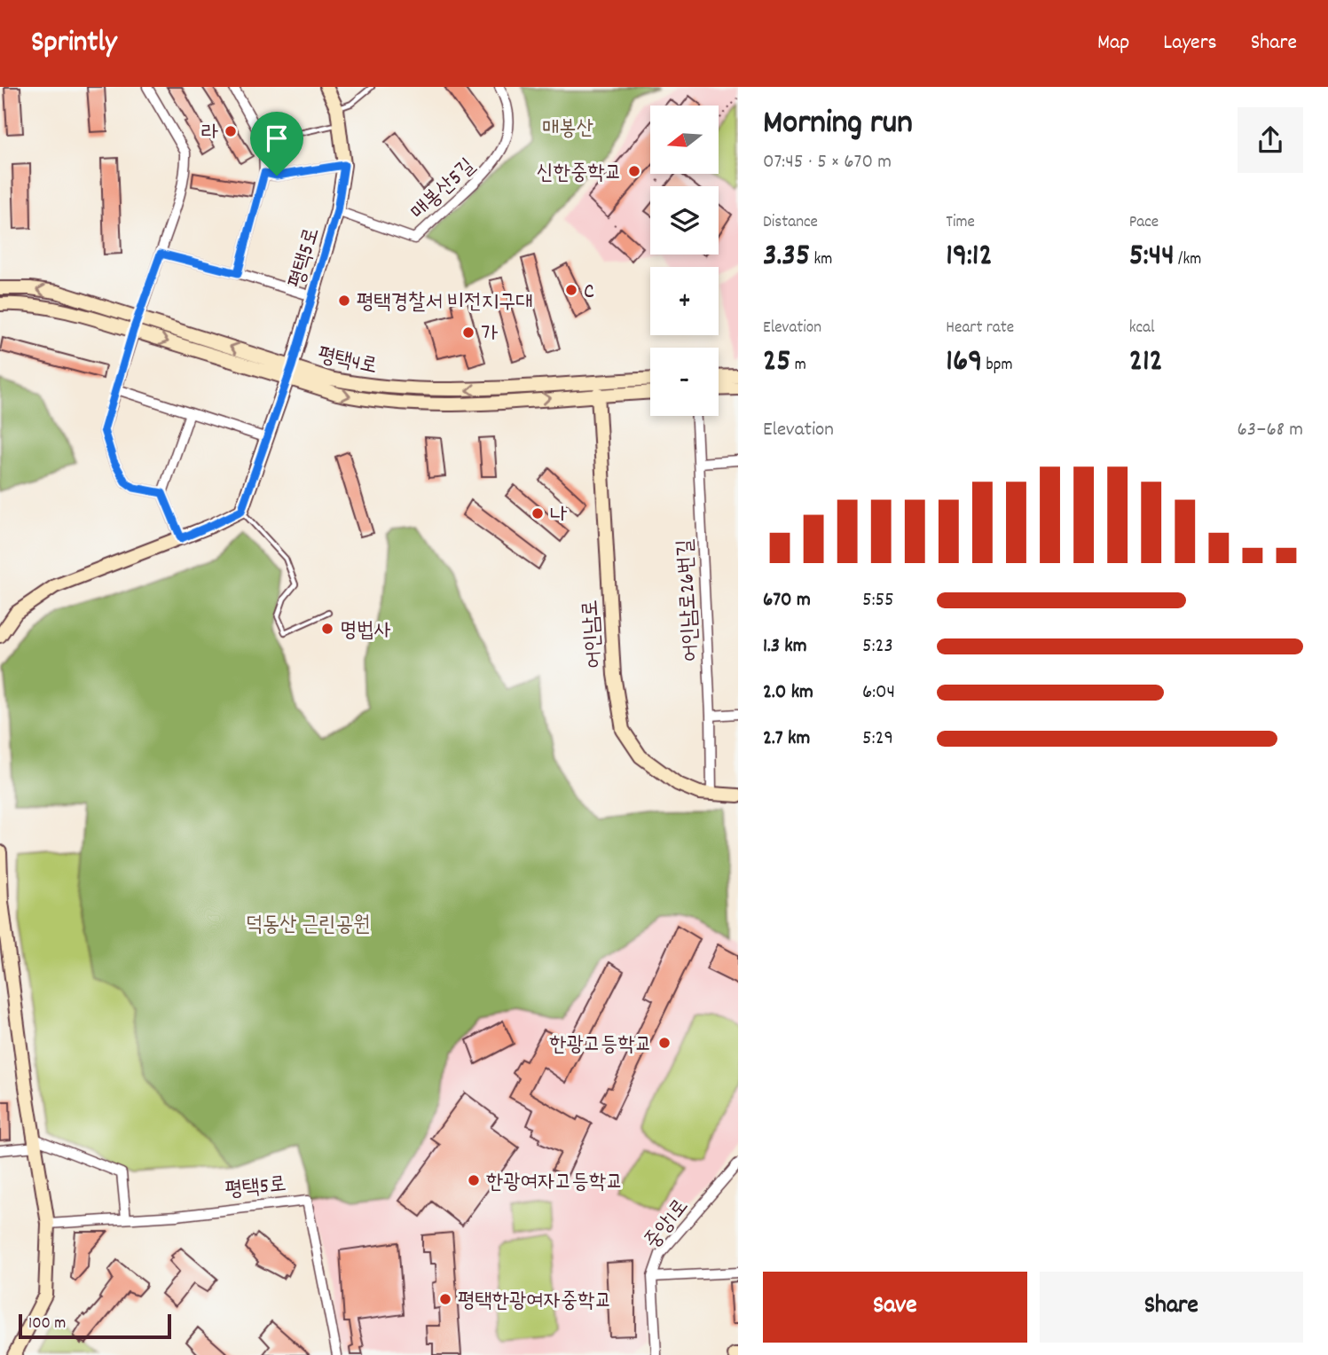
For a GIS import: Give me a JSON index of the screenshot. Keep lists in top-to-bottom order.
{
  "streets": {
    "street": [
      "매봉산5길",
      "평택5로",
      "평택4로",
      "어인남로26번길",
      "어인남로",
      "중앙1로"
    ]
  },
  "crossings": [
    ["매봉산5길", "평택5로"],
    ["평택5로", "평택4로"],
    ["평택4로", "어인남로"],
    ["어인남로26번길", "어인남로"]
  ],
  "parks": ["매봉산", "덕동산 근린공원"],
  "places": [
    "라",
    "신한중학교",
    "C",
    "평택경찰서 비전지구대",
    "가",
    "나",
    "명법사",
    "한광고등학교",
    "한광여자고등학교",
    "평택한광여자중학교"
  ],
  "scale_bar": "100 m",
  "north": "left",
  "page": {
    "header": "Sprintly",
    "nav": ["Map", "Layers", "Share"],
    "heading": ["Morning run", "07:45 · 5 × 670 m"],
    "map_buttons": ["+", "−"],
    "stats": [
      ["Distance", "3.35 km"],
      ["Time", "19:12"],
      ["Pace", "5:44 /km"],
      ["Elevation", "25 m"],
      ["Heart rate", "169 bpm"],
      ["kcal", "212"]
    ],
    "chart": ["Elevation", "63–68 m"],
    "list": [
      {
        "name": "670 m",
        "note": "5:55"
      },
      {
        "name": "1.3 km",
        "note": "5:23"
      },
      {
        "name": "2.0 km",
        "note": "6:04"
      },
      {
        "name": "2.7 km",
        "note": "5:29"
      }
    ],
    "buttons": ["Save", "Share"],
    "scale": "100 m"
  }
}
